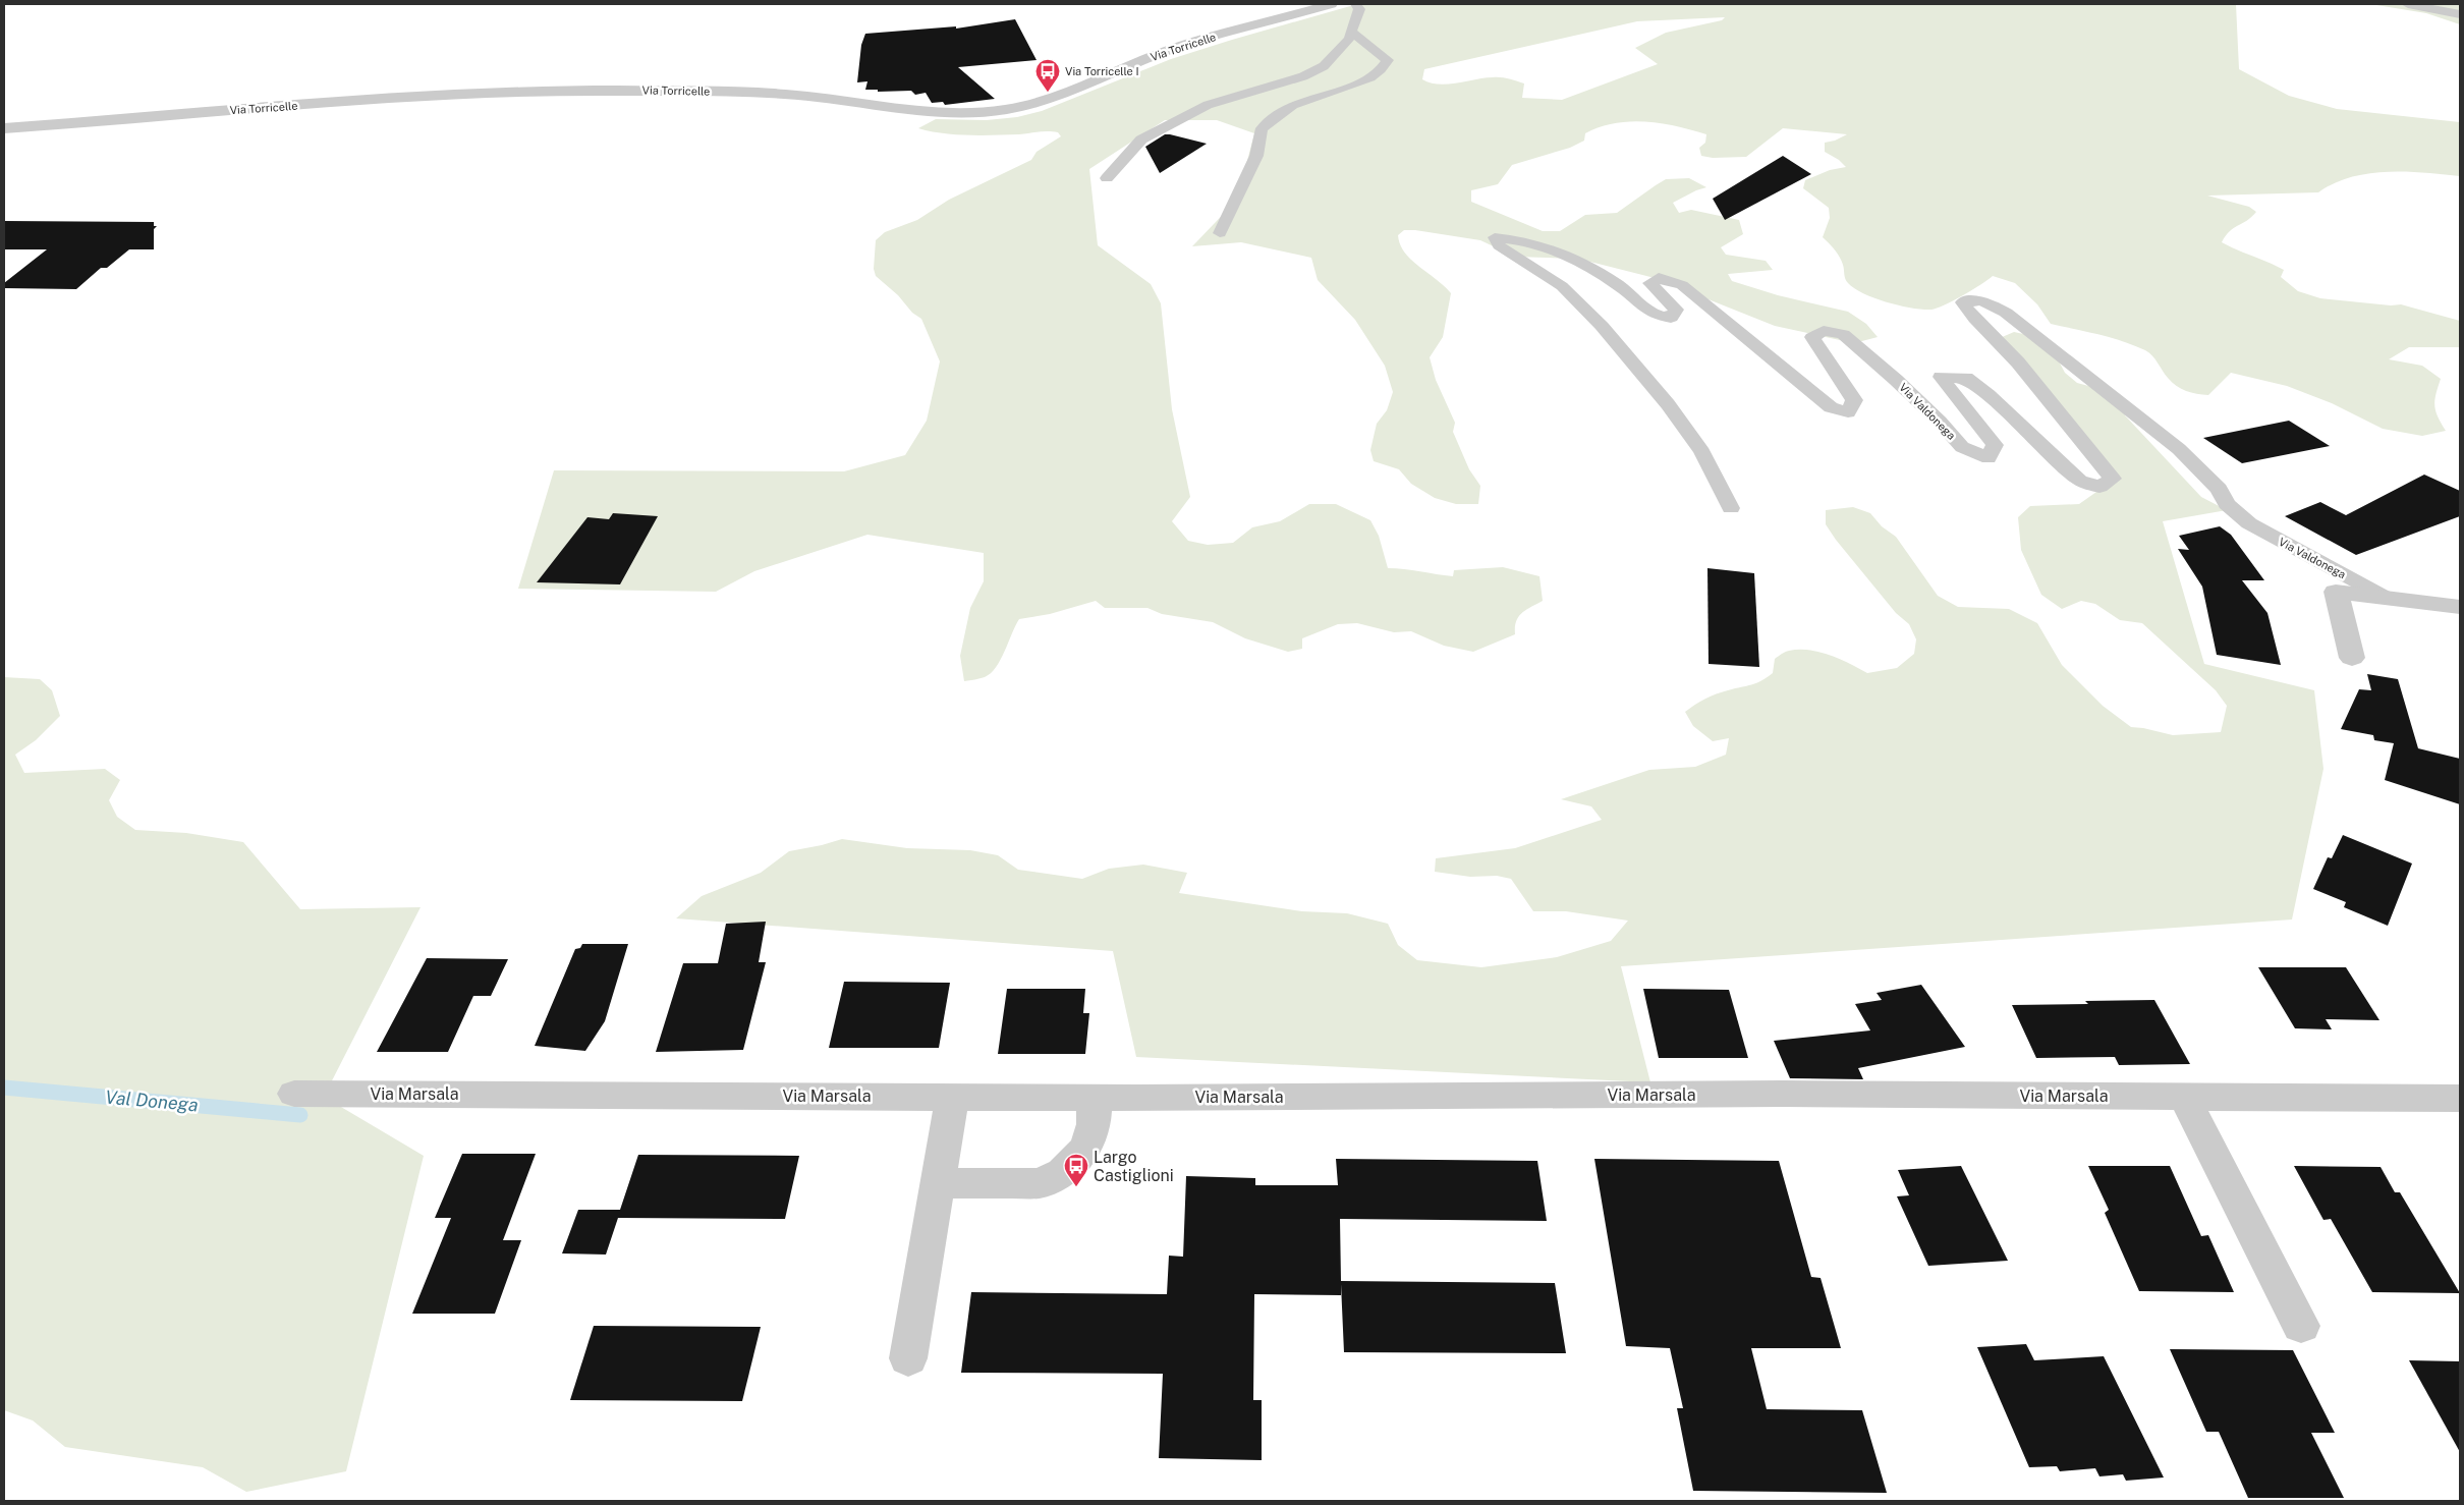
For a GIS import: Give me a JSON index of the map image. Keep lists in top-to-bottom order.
{
  "streets": {
    "street": ["Via Torricelle", "Via Valdonega", "Via Marsala"]
  },
  "water": ["Val Donega"],
  "places": {
    "bus stop": ["Via Torricelle I", "Largo Castiglioni"]
  }
}
